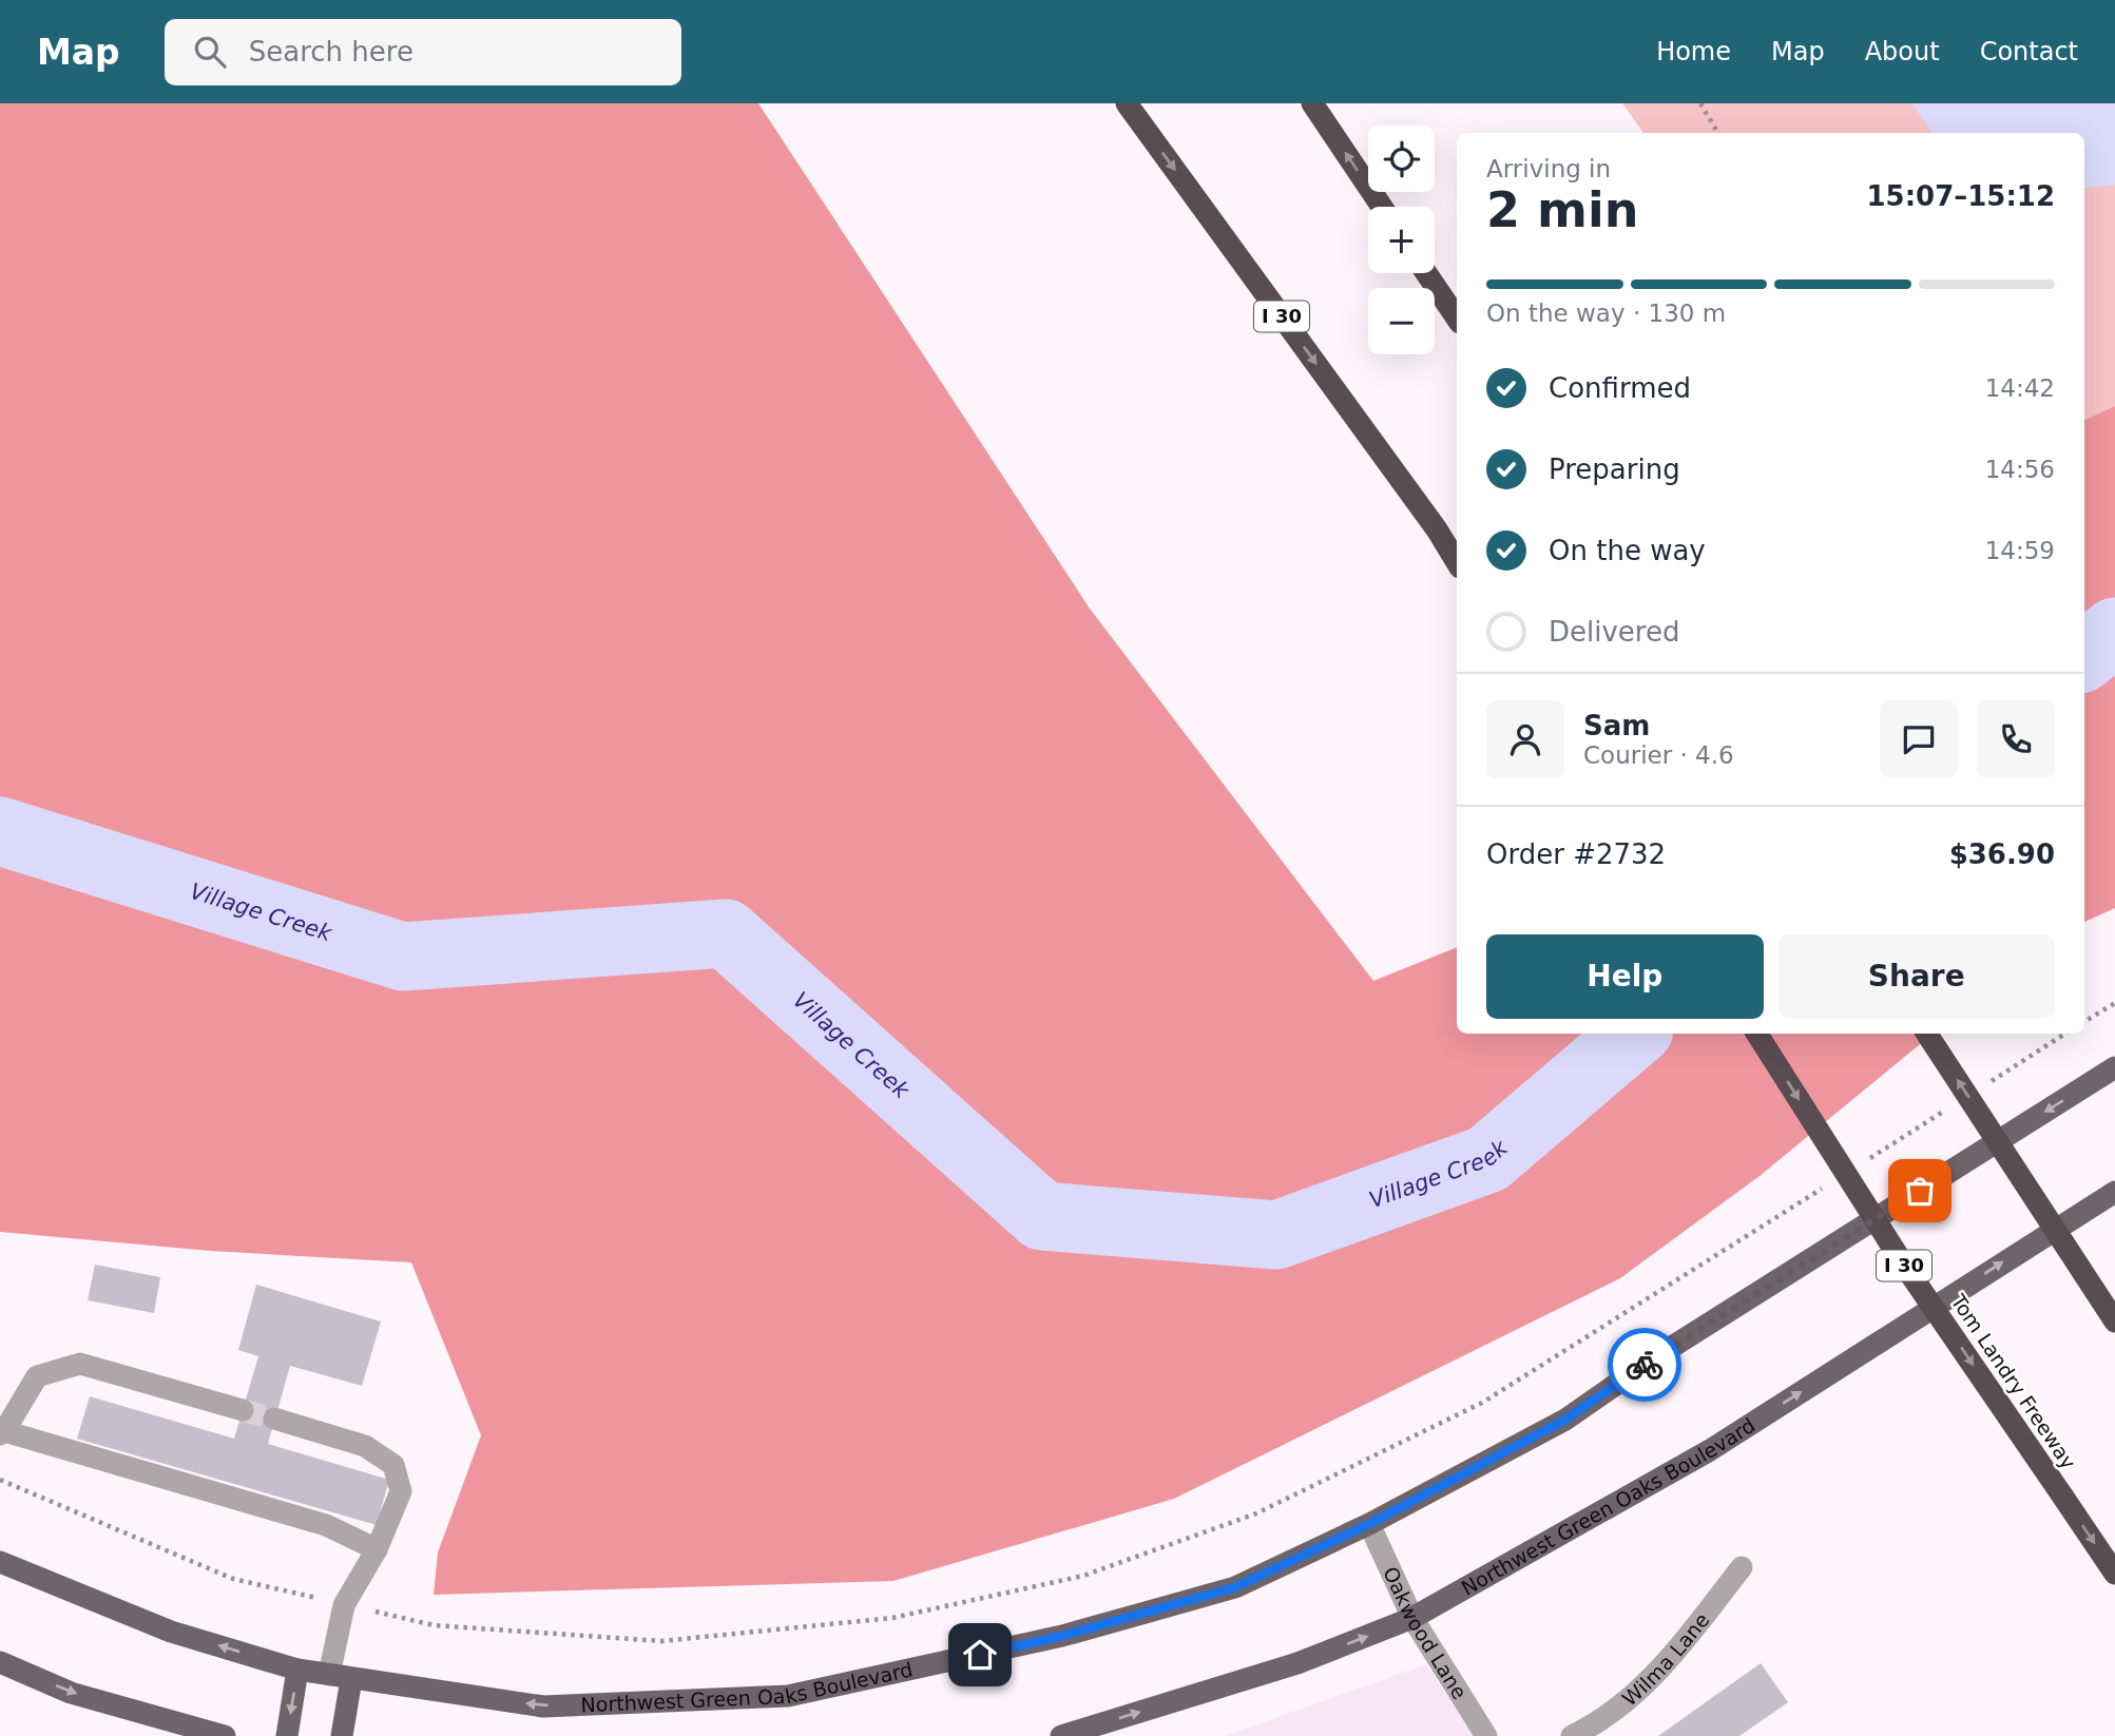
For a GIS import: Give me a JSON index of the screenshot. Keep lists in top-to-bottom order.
{
  "streets": {
    "highway": ["I 30", "Tom Landry Freeway"],
    "main road": ["Northwest Green Oaks Boulevard"],
    "street": ["Oakwood Lane", "Wilma Lane"]
  },
  "crossings": [
    ["Northwest Green Oaks Boulevard", "Oakwood Lane"]
  ],
  "water": ["Village Creek"],
  "page": {
    "header": "Map",
    "search": "Search here",
    "nav": [
      "Home",
      "Map",
      "About",
      "Contact"
    ],
    "map_buttons": ["+", "−"],
    "heading": ["2 min", "Arriving in", "15:07–15:12"],
    "panel": [
      "Sam",
      "Courier · 4.6",
      "Order #2732",
      "$36.90"
    ],
    "bar": "On the way · 130 m",
    "list": [
      ["Confirmed", "14:42"],
      ["Preparing", "14:56"],
      ["On the way", "14:59"],
      "Delivered"
    ],
    "buttons": ["Help", "Share"]
  }
}
